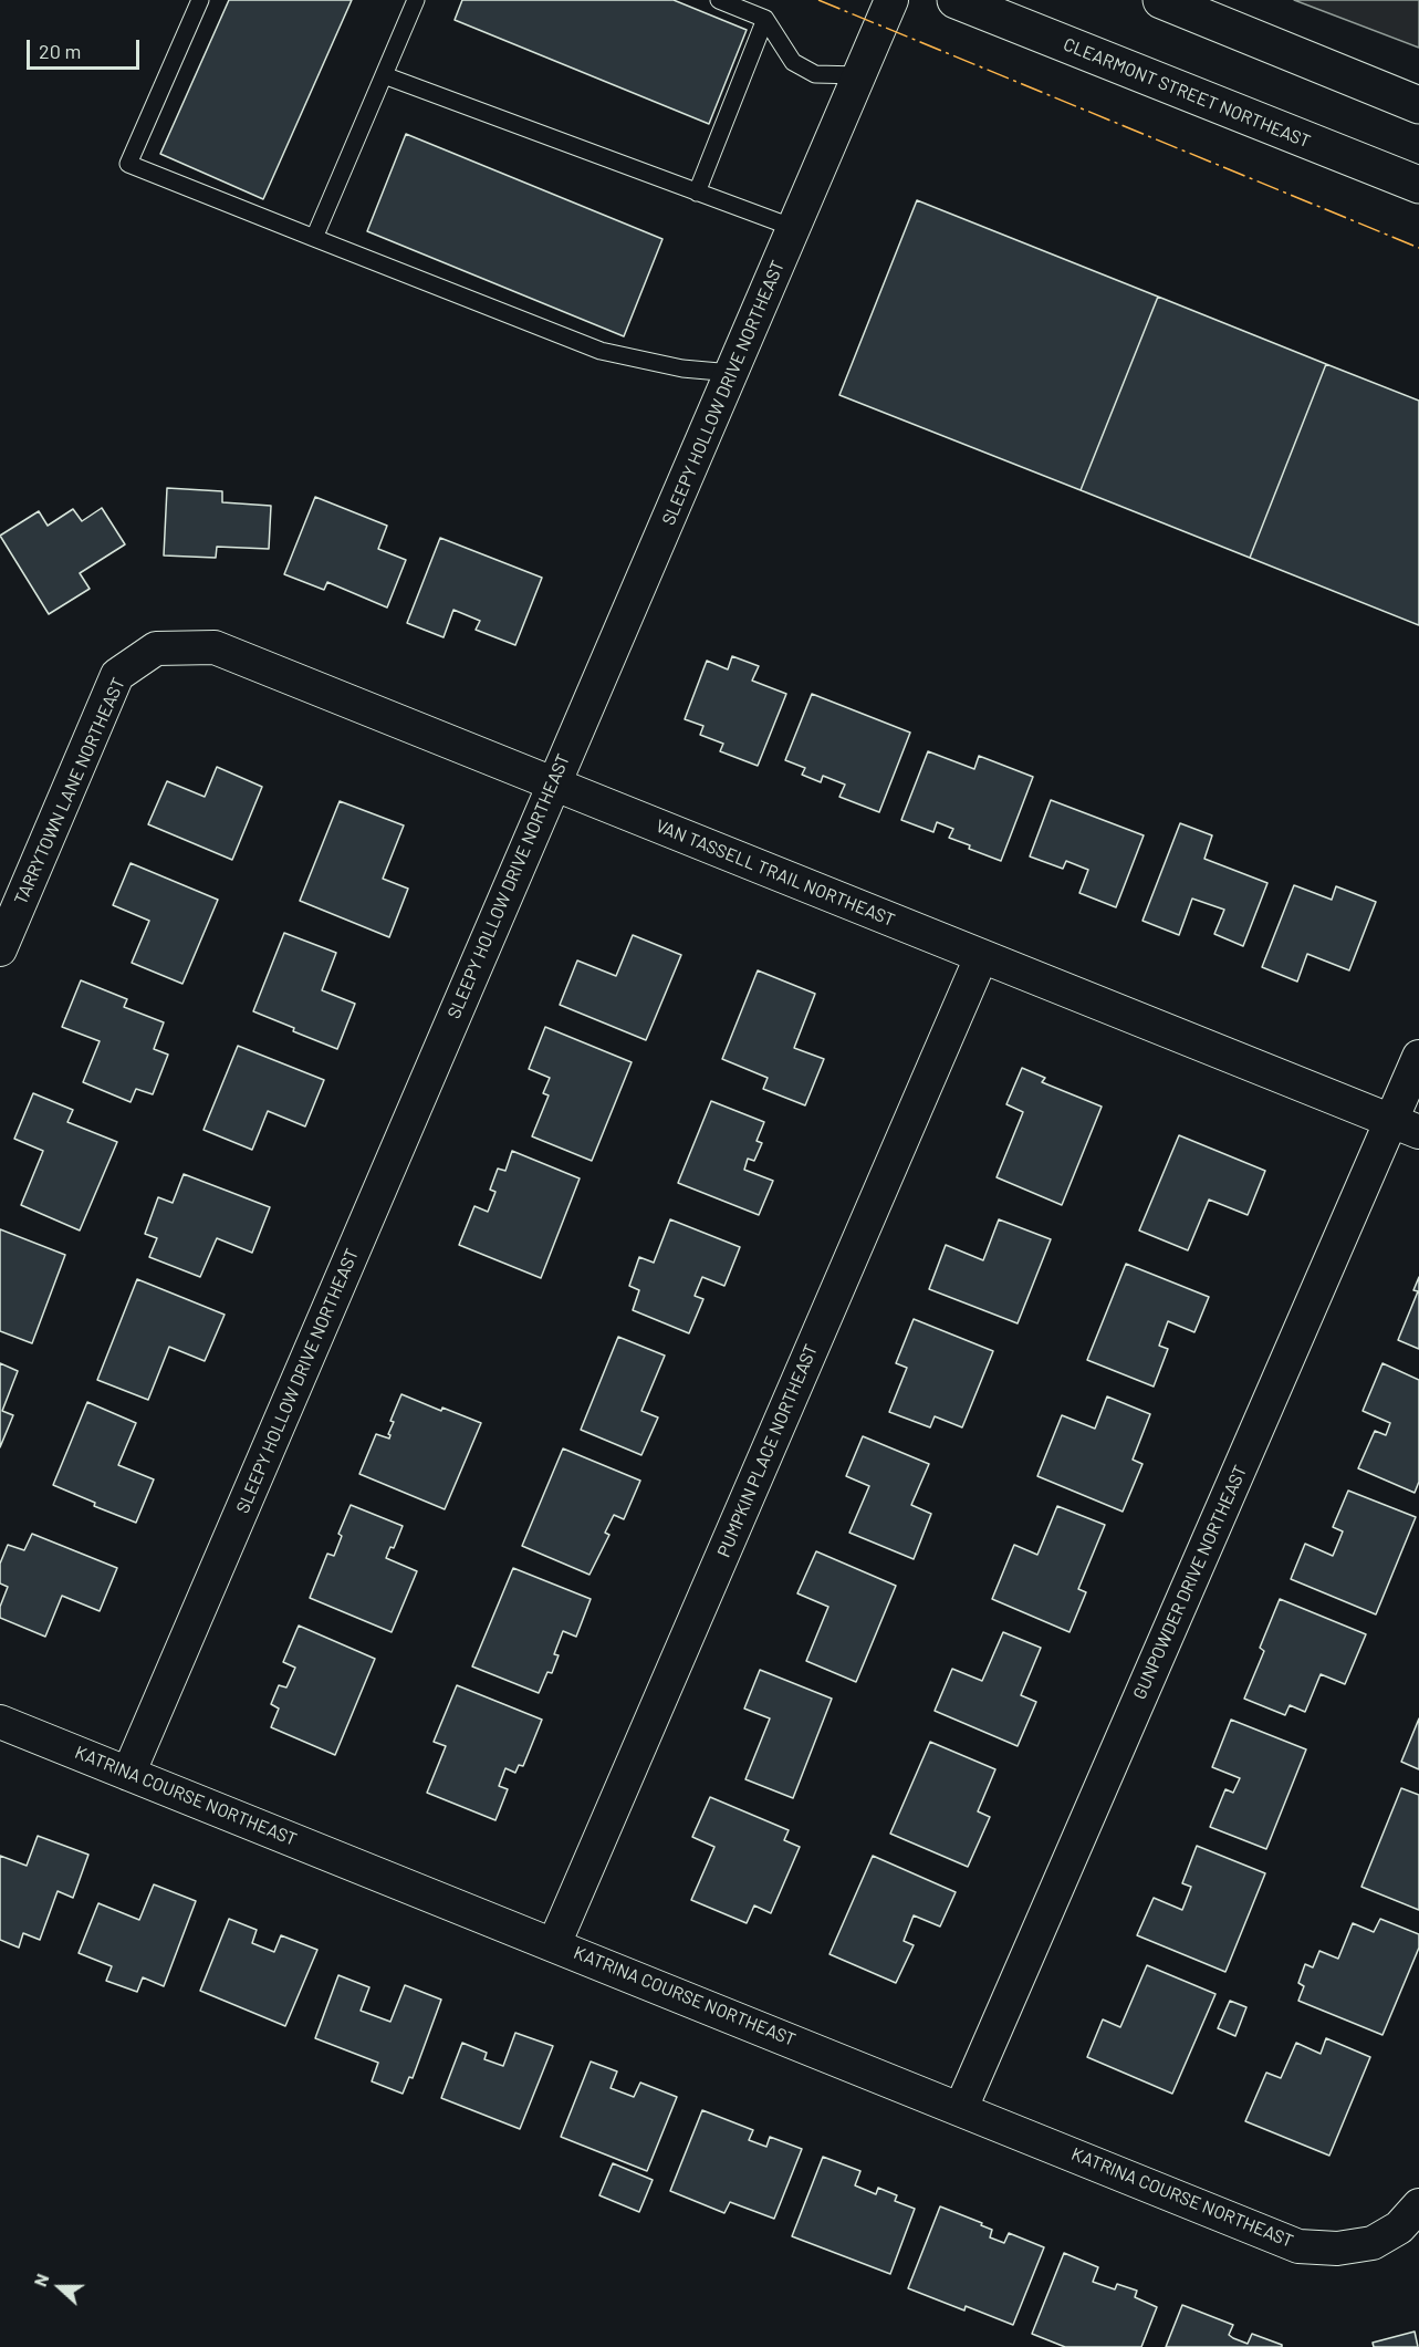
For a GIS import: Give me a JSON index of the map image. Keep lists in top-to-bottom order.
{
  "streets": {
    "street": [
      "CLEARMONT STREET NORTHEAST",
      "SLEEPY HOLLOW DRIVE NORTHEAST",
      "TARRYTOWN LANE NORTHEAST",
      "VAN TASSELL TRAIL NORTHEAST",
      "PUMPKIN PLACE NORTHEAST",
      "GUNPOWDER DRIVE NORTHEAST",
      "KATRINA COURSE NORTHEAST"
    ]
  },
  "crossings": [
    ["SLEEPY HOLLOW DRIVE NORTHEAST", "VAN TASSELL TRAIL NORTHEAST"],
    ["SLEEPY HOLLOW DRIVE NORTHEAST", "KATRINA COURSE NORTHEAST"],
    ["TARRYTOWN LANE NORTHEAST", "VAN TASSELL TRAIL NORTHEAST"],
    ["VAN TASSELL TRAIL NORTHEAST", "PUMPKIN PLACE NORTHEAST"],
    ["VAN TASSELL TRAIL NORTHEAST", "GUNPOWDER DRIVE NORTHEAST"],
    ["PUMPKIN PLACE NORTHEAST", "KATRINA COURSE NORTHEAST"],
    ["GUNPOWDER DRIVE NORTHEAST", "KATRINA COURSE NORTHEAST"]
  ],
  "scale_bar": "20 m",
  "north": "left"
}
